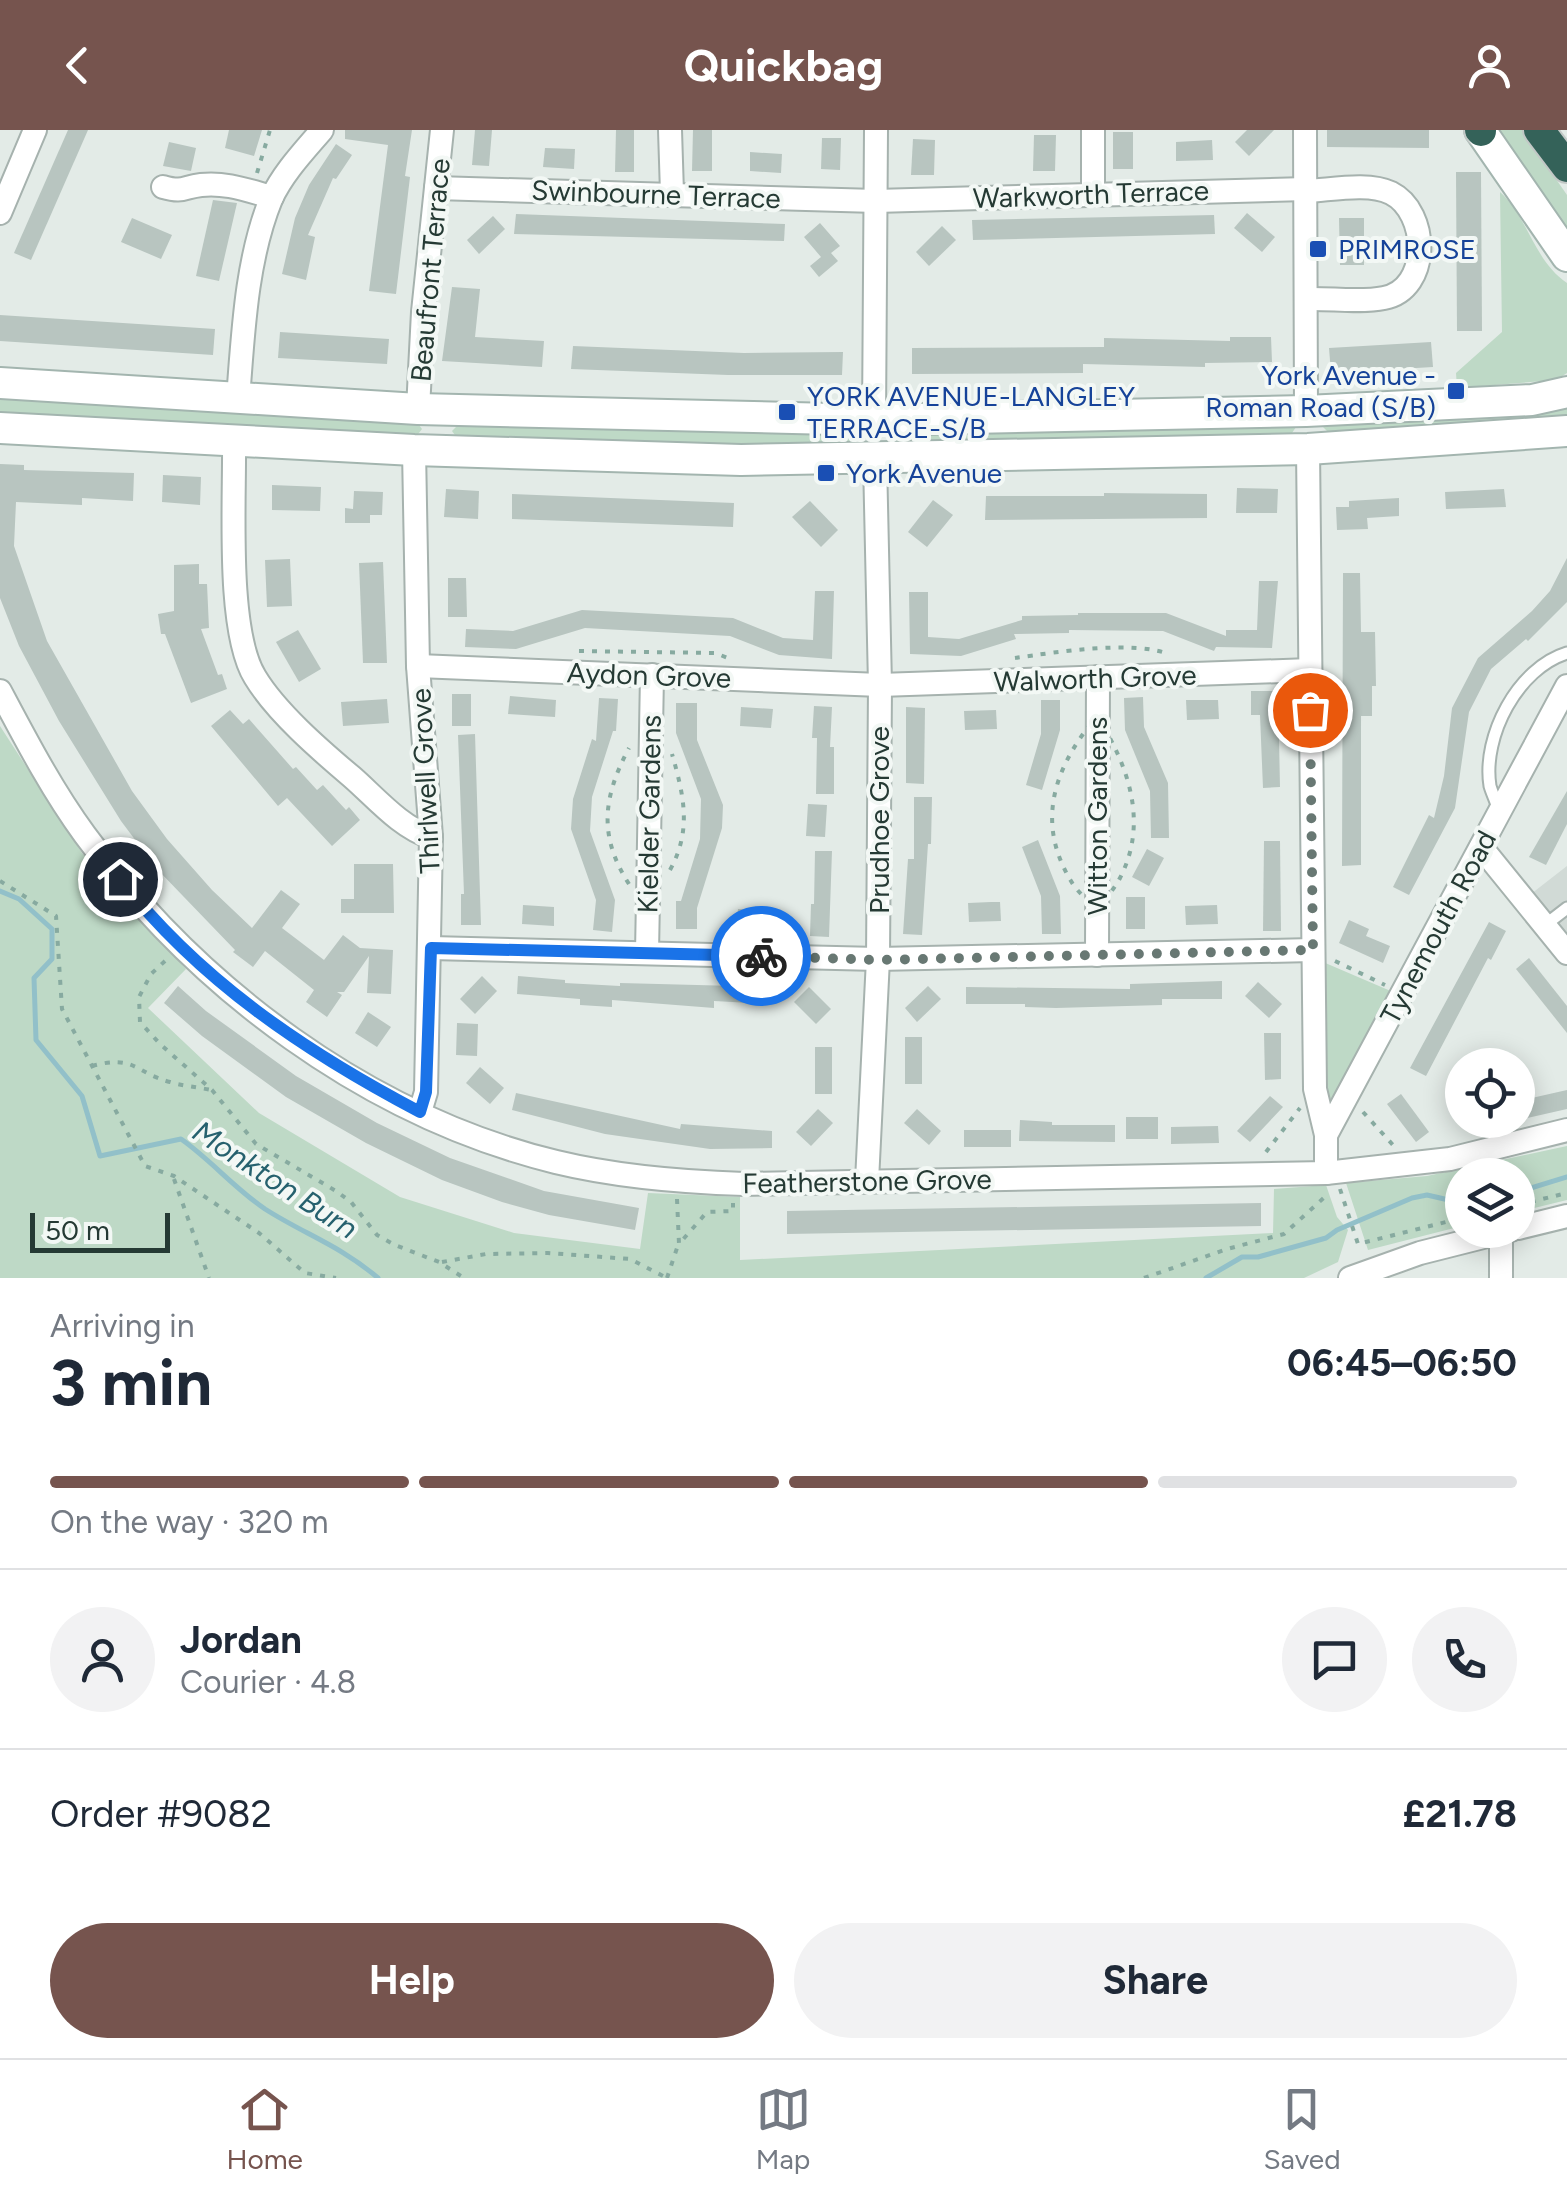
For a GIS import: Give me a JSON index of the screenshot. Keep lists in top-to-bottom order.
{
  "streets": {
    "street": [
      "Swinbourne Terrace",
      "Warkworth Terrace",
      "Beaufront Terrace",
      "Aydon Grove",
      "Walworth Grove",
      "Thirlwell Grove",
      "Kielder Gardens",
      "Witton Gardens",
      "Prudhoe Grove",
      "Tynemouth Road",
      "Featherstone Grove"
    ]
  },
  "crossings": [
    ["Swinbourne Terrace", "Warkworth Terrace"],
    ["Swinbourne Terrace", "Beaufront Terrace"],
    ["Aydon Grove", "Walworth Grove"],
    ["Aydon Grove", "Thirlwell Grove"],
    ["Aydon Grove", "Kielder Gardens"],
    ["Aydon Grove", "Prudhoe Grove"],
    ["Walworth Grove", "Witton Gardens"],
    ["Walworth Grove", "Prudhoe Grove"],
    ["Thirlwell Grove", "Featherstone Grove"],
    ["Prudhoe Grove", "Featherstone Grove"],
    ["Tynemouth Road", "Featherstone Grove"]
  ],
  "water": ["Monkton Burn"],
  "places": {
    "transit": [
      "PRIMROSE",
      "York Avenue - Roman Road (S/B)",
      "YORK AVENUE-LANGLEY TERRACE-S/B",
      "York Avenue"
    ]
  },
  "scale_bar": "50 m",
  "page": {
    "header": "Quickbag",
    "scale": "50 m",
    "heading": ["3 min", "Arriving in", "06:45–06:50"],
    "panel": [
      "Jordan",
      "Courier · 4.8",
      "Order #9082",
      "£21.78"
    ],
    "bar": "On the way · 320 m",
    "buttons": ["Help", "Share"],
    "tabs": ["Home", "Map", "Saved"]
  }
}
